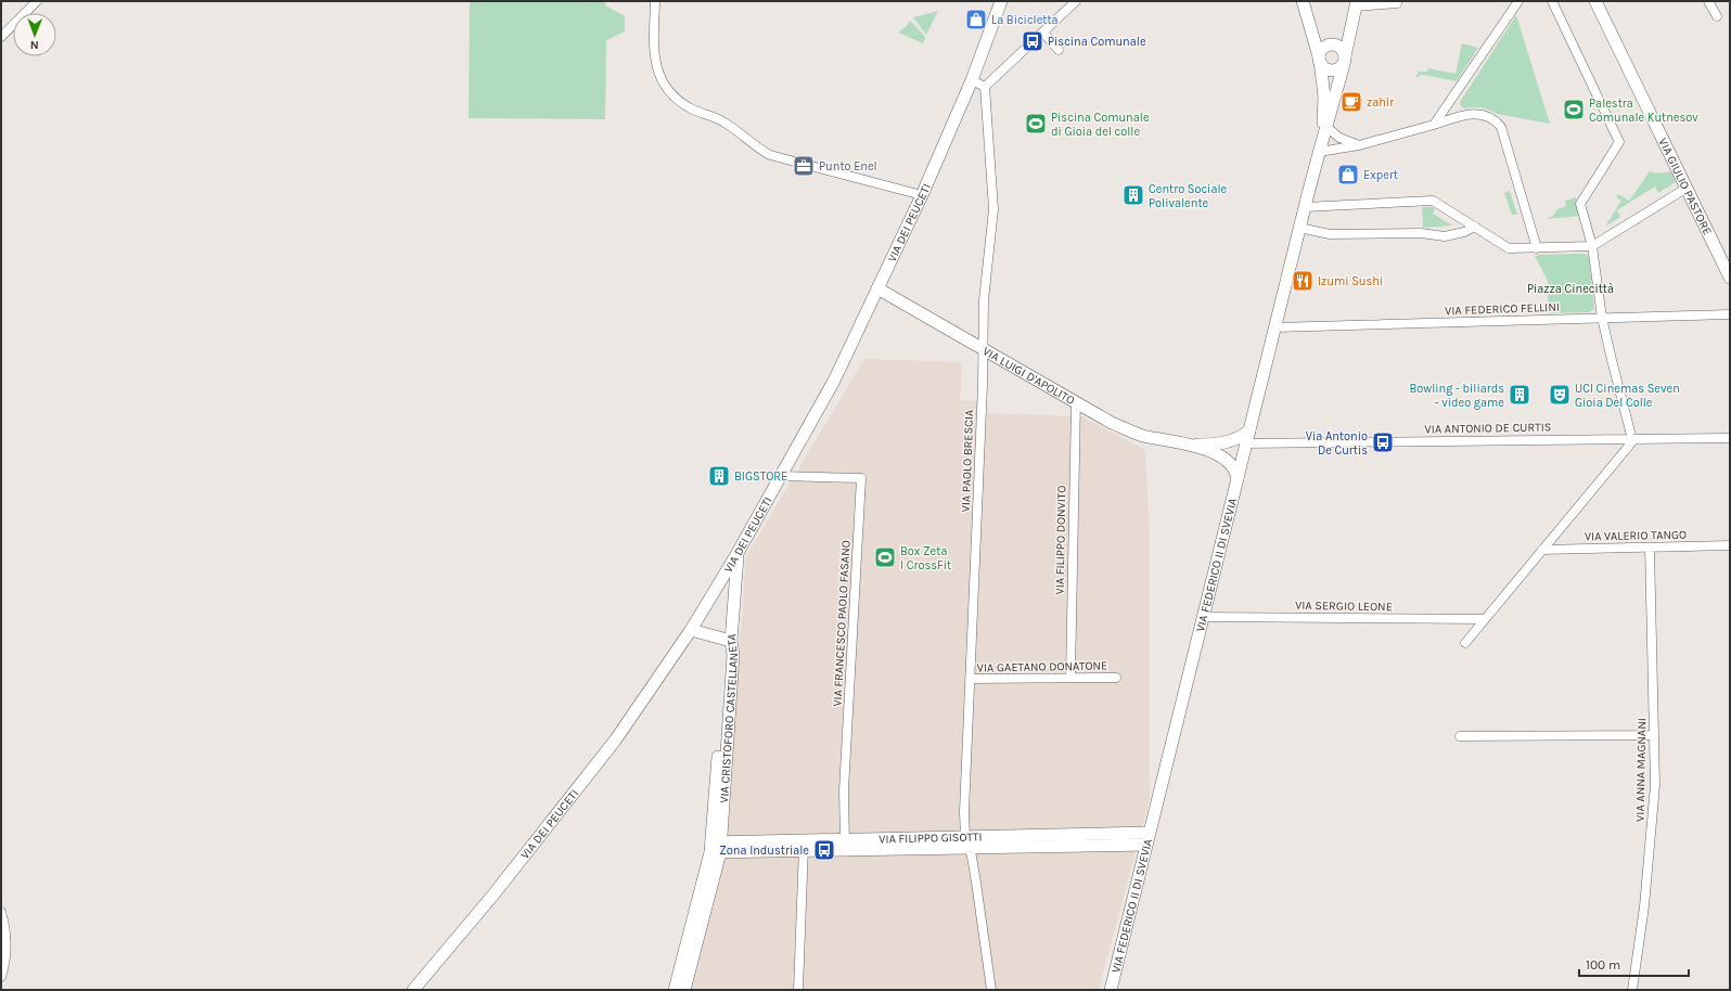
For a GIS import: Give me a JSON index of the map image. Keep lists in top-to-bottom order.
{
  "streets": {
    "main road": [
      "VIA GIULIO PASTORE",
      "VIA DEI PEUCETI",
      "VIA LUIGI D'APOLITO",
      "VIA FEDERICO II DI SVEVIA",
      "VIA CRISTOFORO CASTELLANETA",
      "VIA FILIPPO GISOTTI"
    ],
    "street": [
      "VIA FEDERICO FELLINI",
      "VIA ANTONIO DE CURTIS",
      "VIA PAOLO BRESCIA",
      "VIA VALERIO TANGO",
      "VIA FILIPPO DONVITO",
      "VIA SERGIO LEONE",
      "VIA FRANCESCO PAOLO FASANO",
      "VIA GAETANO DONATONE",
      "VIA ANNA MAGNANI"
    ]
  },
  "crossings": [
    ["VIA DEI PEUCETI", "VIA LUIGI D'APOLITO"],
    ["VIA DEI PEUCETI", "VIA FRANCESCO PAOLO FASANO"],
    ["VIA DEI PEUCETI", "VIA CRISTOFORO CASTELLANETA"],
    ["VIA FEDERICO FELLINI", "VIA FEDERICO II DI SVEVIA"],
    ["VIA LUIGI D'APOLITO", "VIA PAOLO BRESCIA"],
    ["VIA LUIGI D'APOLITO", "VIA FILIPPO DONVITO"],
    ["VIA LUIGI D'APOLITO", "VIA FEDERICO II DI SVEVIA"],
    ["VIA ANTONIO DE CURTIS", "VIA FEDERICO II DI SVEVIA"],
    ["VIA PAOLO BRESCIA", "VIA GAETANO DONATONE"],
    ["VIA PAOLO BRESCIA", "VIA FILIPPO GISOTTI"],
    ["VIA VALERIO TANGO", "VIA ANNA MAGNANI"],
    ["VIA FILIPPO DONVITO", "VIA GAETANO DONATONE"],
    ["VIA FEDERICO II DI SVEVIA", "VIA SERGIO LEONE"],
    ["VIA FEDERICO II DI SVEVIA", "VIA FILIPPO GISOTTI"],
    ["VIA FRANCESCO PAOLO FASANO", "VIA FILIPPO GISOTTI"],
    ["VIA CRISTOFORO CASTELLANETA", "VIA FILIPPO GISOTTI"]
  ],
  "parks": ["Piazza Cinecittà"],
  "places": {
    "shop": ["La Bicicletta", "Expert"],
    "bus stop": ["Piscina Comunale", "Via Antonio De Curtis", "Zona Industriale"],
    "cafe": ["zahir"],
    "sports": ["Palestra Comunale Kutnesov", "Piscina Comunale di Gioia del colle", "Box Zeta I CrossFit"],
    "office": ["Punto Enel"],
    "building": ["Centro Sociale Polivalente", "Bowling - biliards - video game", "BIGSTORE"],
    "restaurant": ["Izumi Sushi"],
    "theatre": ["UCI Cinemas Seven Gioia Del Colle"]
  },
  "scale_bar": "100 m",
  "north": "bottom"
}
